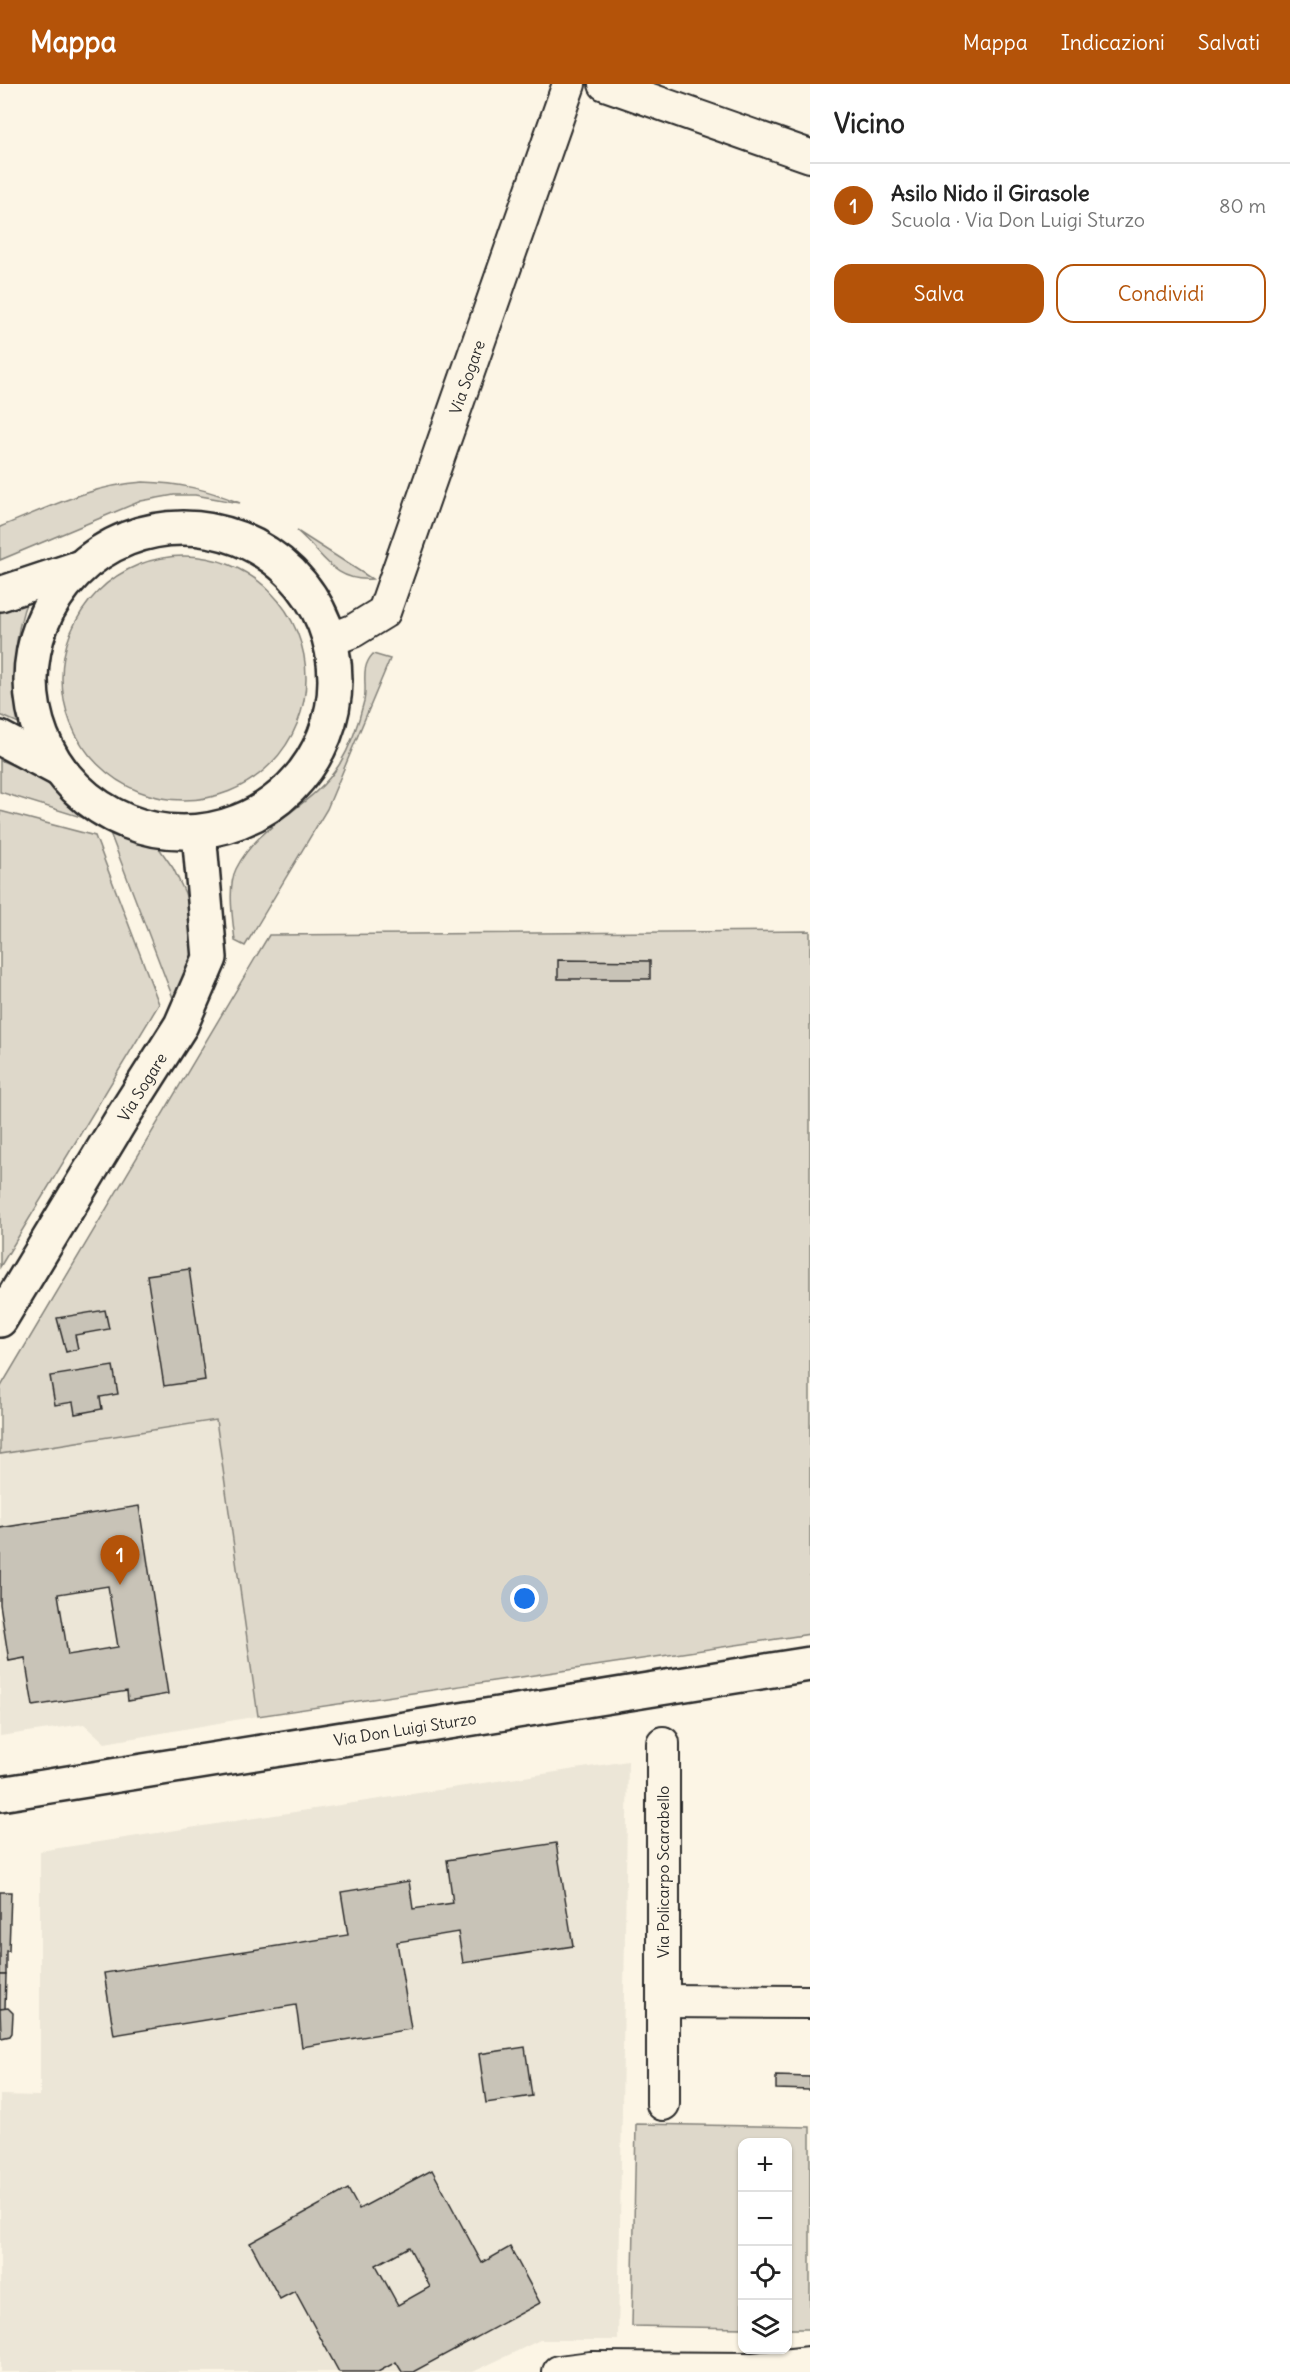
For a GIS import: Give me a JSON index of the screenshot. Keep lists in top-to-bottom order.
{
  "streets": {
    "street": ["Via Sogare", "Via Don Luigi Sturzo", "Via Policarpo Scarabello"]
  },
  "page": {
    "header": "Mappa",
    "nav": ["Mappa", "Indicazioni", "Salvati"],
    "heading": "Vicino",
    "list": [
      {
        "mark": "1",
        "name": "Asilo Nido il Girasole",
        "note": "Scuola · Via Don Luigi Sturzo",
        "value": "80 m"
      }
    ],
    "buttons": ["Salva", "Condividi"],
    "pins": "1",
    "map_buttons": ["+", "−"]
  }
}
